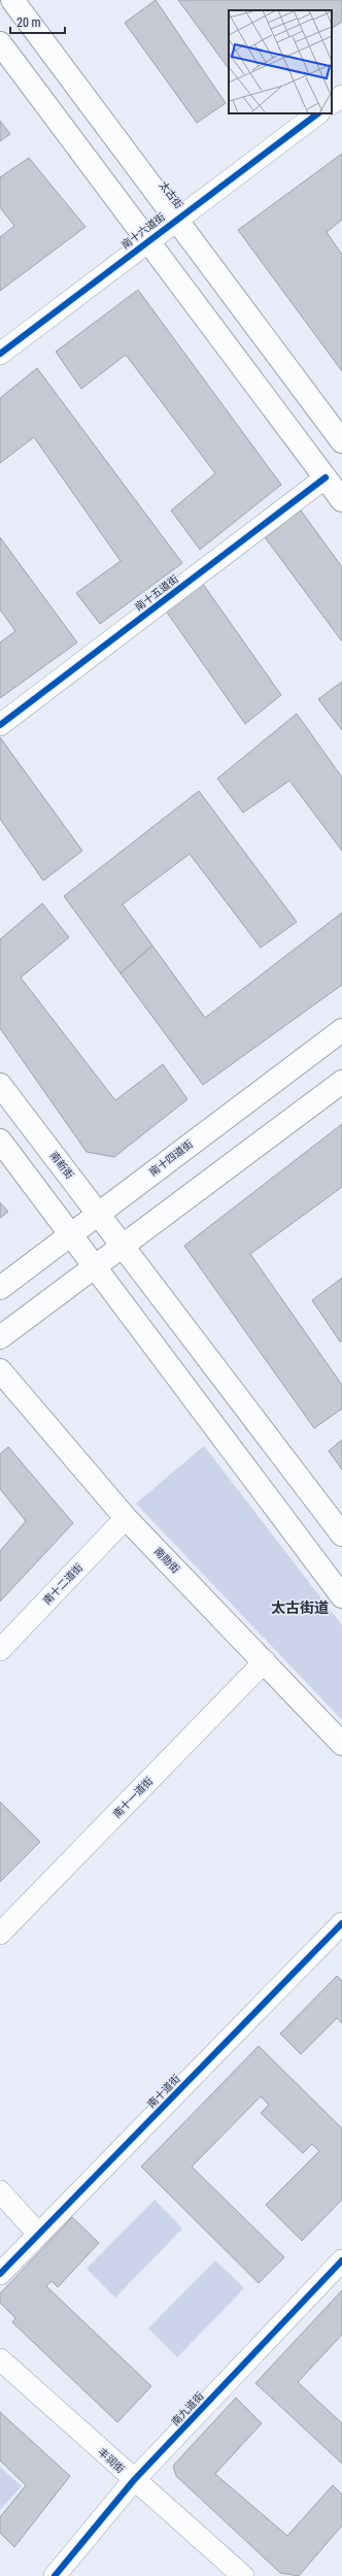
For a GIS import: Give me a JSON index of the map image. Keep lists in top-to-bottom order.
{
  "streets": {
    "main road": [
      "太古街",
      "南十四道街",
      "南新街",
      "南勋街"
    ],
    "street": [
      "南十六道街",
      "南十五道街",
      "南十二道街",
      "南十一道街",
      "南十道街",
      "南九道街",
      "丰润街"
    ]
  },
  "crossings": [
    ["太古街", "南十六道街"],
    ["南十四道街", "南新街"],
    ["南勋街", "南十二道街"],
    ["南勋街", "南十一道街"],
    ["南九道街", "丰润街"]
  ],
  "districts": ["太古街道"],
  "scale_bar": "20 m"
}
